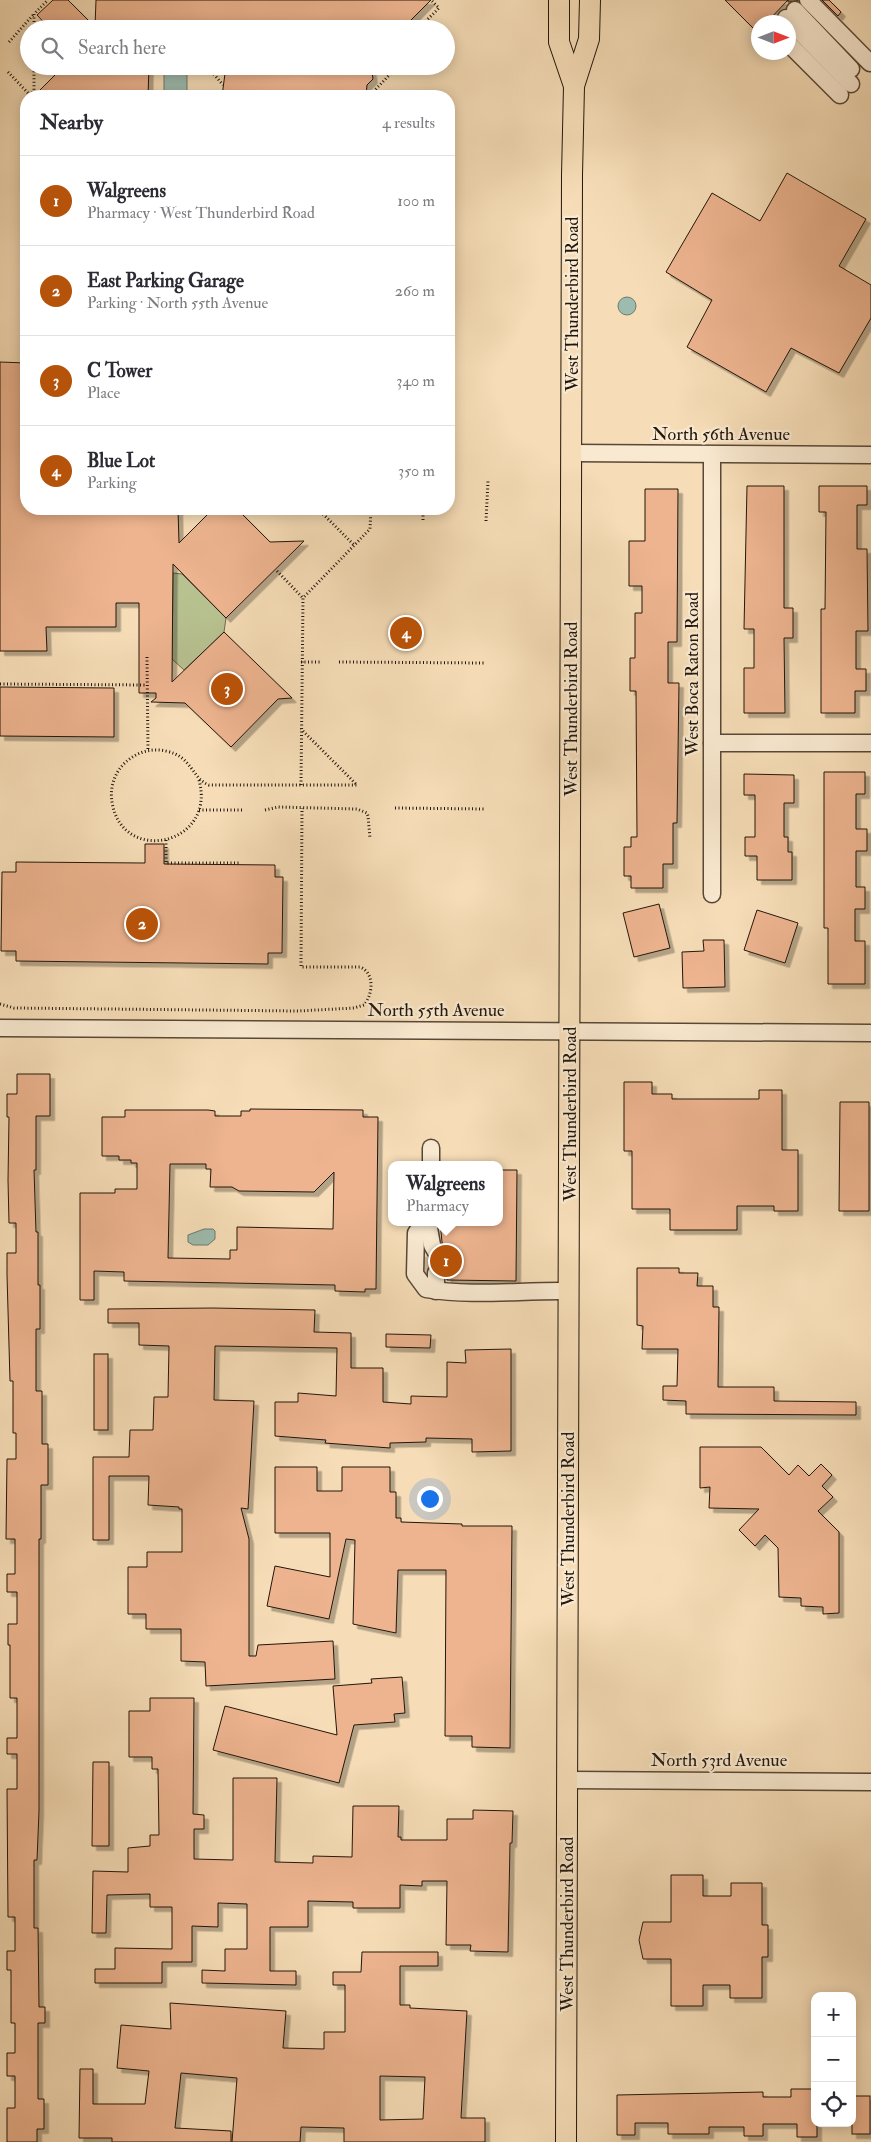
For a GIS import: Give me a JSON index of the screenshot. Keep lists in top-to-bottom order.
{
  "streets": {
    "main road": ["West Thunderbird Road"],
    "street": [
      "North 56th Avenue",
      "West Boca Raton Road",
      "North 55th Avenue",
      "North 53rd Avenue"
    ]
  },
  "crossings": [
    ["West Thunderbird Road", "North 56th Avenue"],
    ["West Thunderbird Road", "North 55th Avenue"],
    ["West Thunderbird Road", "North 53rd Avenue"],
    ["North 56th Avenue", "West Boca Raton Road"]
  ],
  "north": "right",
  "page": {
    "search": "Search here",
    "heading": ["Nearby", "4 results"],
    "list": [
      {
        "mark": "1",
        "name": "Walgreens",
        "note": "Pharmacy · West Thunderbird Road",
        "value": "100 m"
      },
      {
        "mark": "2",
        "name": "East Parking Garage",
        "note": "Parking · North 55th Avenue",
        "value": "260 m"
      },
      {
        "mark": "3",
        "name": "C Tower",
        "note": "Place",
        "value": "340 m"
      },
      {
        "mark": "4",
        "name": "Blue Lot",
        "note": "Parking",
        "value": "350 m"
      }
    ],
    "pins": [
      "4",
      "3",
      "2",
      "1"
    ],
    "popup": ["Walgreens", "Pharmacy"],
    "map_buttons": ["+", "−"]
  }
}
